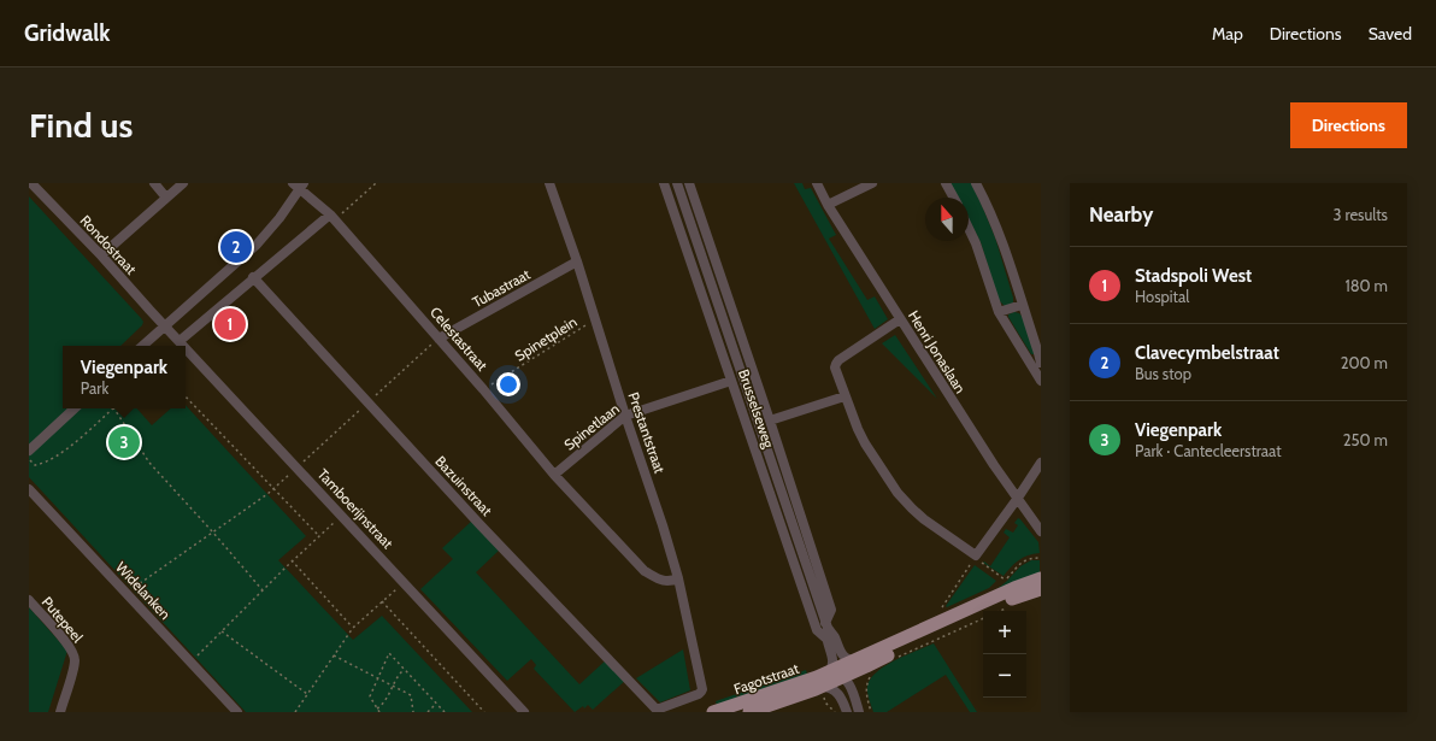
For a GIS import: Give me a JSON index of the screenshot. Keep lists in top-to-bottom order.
{
  "streets": {
    "main road": ["Fagotstraat"],
    "street": [
      "Rondostraat",
      "Tubastraat",
      "Celestastraat",
      "Henri Jonaslaan",
      "Brusselseweg",
      "Spinetlaan",
      "Prestantstraat",
      "Bazuinstraat",
      "Tamboerijnstraat",
      "Widelanken",
      "Putepeel"
    ],
    "path": ["Spinetplein"]
  },
  "crossings": [
    ["Rondostraat", "Tamboerijnstraat"],
    ["Tubastraat", "Celestastraat"],
    ["Tubastraat", "Prestantstraat"],
    ["Celestastraat", "Spinetplein"],
    ["Celestastraat", "Spinetlaan"],
    ["Celestastraat", "Prestantstraat"],
    ["Spinetplein", "Prestantstraat"],
    ["Brusselseweg", "Spinetlaan"],
    ["Brusselseweg", "Fagotstraat"],
    ["Spinetlaan", "Prestantstraat"],
    ["Prestantstraat", "Bazuinstraat"]
  ],
  "north": "top",
  "page": {
    "header": "Gridwalk",
    "nav": ["Map", "Directions", "Saved"],
    "buttons": "Directions",
    "title": "Find us",
    "heading": ["Nearby", "3 results"],
    "pins": ["2", "1", "3"],
    "list": [
      {
        "mark": "1",
        "name": "Stadspoli West",
        "note": "Hospital",
        "value": "180 m"
      },
      {
        "mark": "2",
        "name": "Clavecymbelstraat",
        "note": "Bus stop",
        "value": "200 m"
      },
      {
        "mark": "3",
        "name": "Viegenpark",
        "note": "Park · Cantecleerstraat",
        "value": "250 m"
      }
    ],
    "popup": ["Viegenpark", "Park"],
    "map_buttons": ["+", "−"]
  }
}
